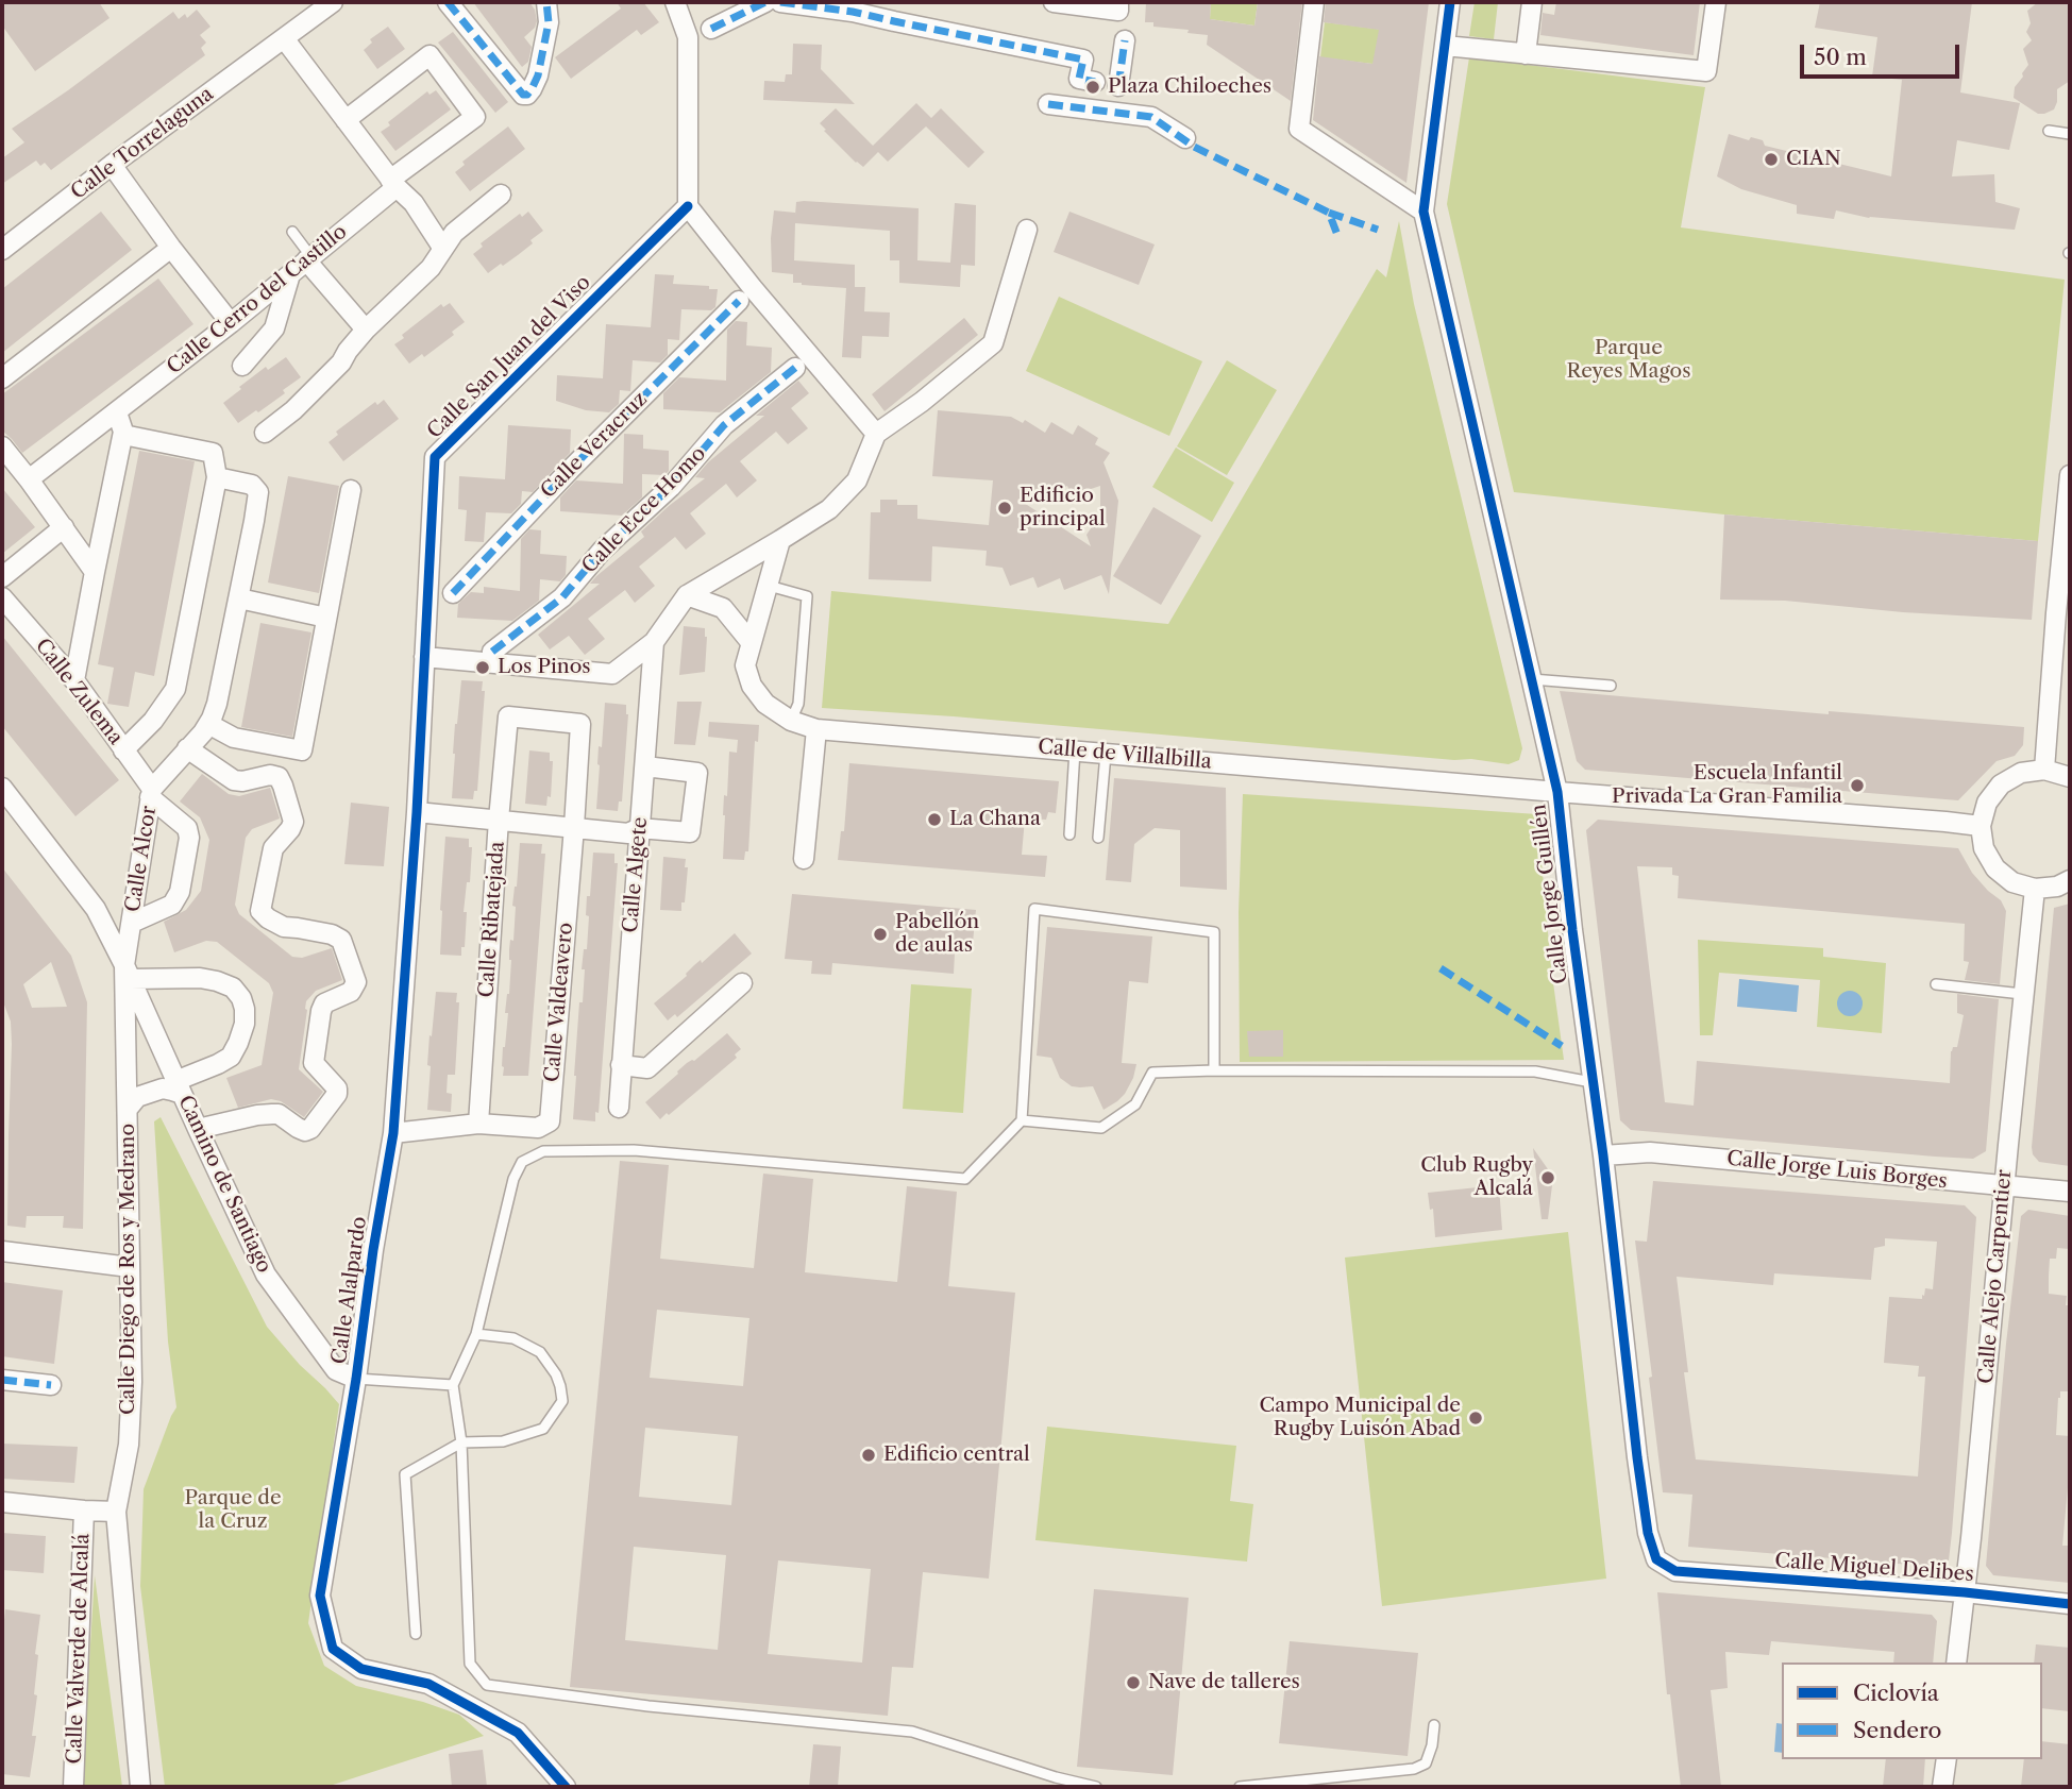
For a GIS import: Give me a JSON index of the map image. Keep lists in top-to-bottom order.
{
  "streets": {
    "street": [
      "Calle Torrelaguna",
      "Calle Cerro del Castillo",
      "Calle San Juan del Viso",
      "Calle Veracruz",
      "Calle Ecce Homo",
      "Calle Zulema",
      "Calle de Villalbilla",
      "Calle Alcor",
      "Calle Algete",
      "Calle Jorge Guillén",
      "Calle Ribatejada",
      "Calle Valdeavero",
      "Calle Jorge Luis Borges",
      "Camino de Santiago",
      "Calle Diego de Ros y Medrano",
      "Calle Alejo Carpentier",
      "Calle Alalpardo",
      "Calle Miguel Delibes",
      "Calle Valverde de Alcalá"
    ]
  },
  "crossings": [
    ["Calle San Juan del Viso", "Calle Alalpardo"],
    ["Calle Zulema", "Calle Alcor"],
    ["Calle de Villalbilla", "Calle Jorge Guillén"],
    ["Calle Alcor", "Camino de Santiago"],
    ["Calle Alcor", "Calle Diego de Ros y Medrano"],
    ["Calle Jorge Guillén", "Calle Jorge Luis Borges"],
    ["Calle Jorge Guillén", "Calle Miguel Delibes"],
    ["Calle Ribatejada", "Calle Valdeavero"],
    ["Calle Valdeavero", "Calle Alalpardo"],
    ["Calle Jorge Luis Borges", "Calle Alejo Carpentier"],
    ["Camino de Santiago", "Calle Diego de Ros y Medrano"],
    ["Camino de Santiago", "Calle Alalpardo"],
    ["Calle Alejo Carpentier", "Calle Miguel Delibes"]
  ],
  "parks": ["Parque Reyes Magos", "Parque de la Cruz"],
  "places": [
    "Plaza Chiloeches",
    "CIAN",
    "Edificio principal",
    "Los Pinos",
    "Escuela Infantil Privada La Gran Familia",
    "La Chana",
    "Pabellón de aulas",
    "Club Rugby Alcalá",
    "Campo Municipal de Rugby Luisón Abad",
    "Edificio central",
    "Nave de talleres"
  ],
  "legend": ["Ciclovía", "Sendero"],
  "scale_bar": "50 m"
}
